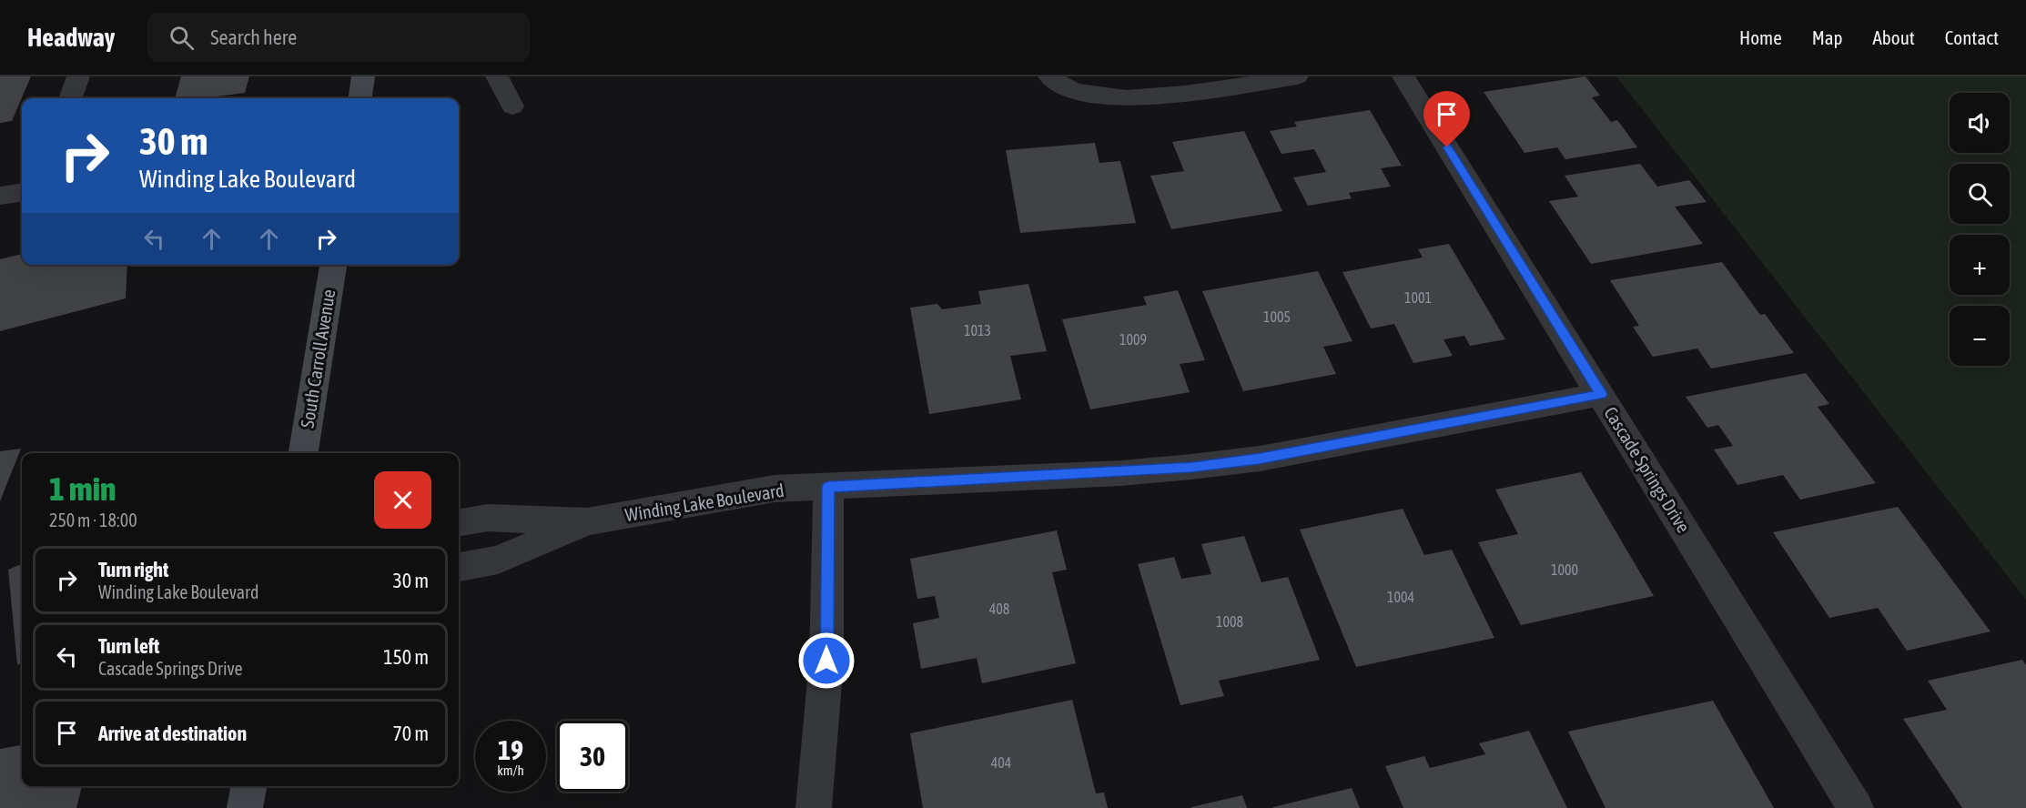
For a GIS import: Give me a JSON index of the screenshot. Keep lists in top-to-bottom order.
{
  "streets": {
    "main road": ["South Carroll Avenue"],
    "street": ["Cascade Springs Drive", "Winding Lake Boulevard"]
  },
  "crossings": [
    ["Cascade Springs Drive", "Winding Lake Boulevard"]
  ],
  "house_numbers": [
    "1001",
    "1005",
    "1013",
    "1009",
    "1000",
    "1004",
    "408",
    "1008",
    "404"
  ],
  "page": {
    "header": "Headway",
    "search": "Search here",
    "nav": [
      "Home",
      "Map",
      "About",
      "Contact"
    ],
    "map_buttons": ["+", "−"],
    "turn": ["30 m", "Winding Lake Boulevard"],
    "heading": ["1 min", "250 m · 18:00"],
    "list": [
      {
        "name": "Turn right",
        "note": "Winding Lake Boulevard",
        "value": "30 m"
      },
      {
        "name": "Turn left",
        "note": "Cascade Springs Drive",
        "value": "150 m"
      },
      {
        "name": "Arrive at destination",
        "value": "70 m"
      }
    ],
    "speed": "19 km/h",
    "limit": "30"
  }
}
